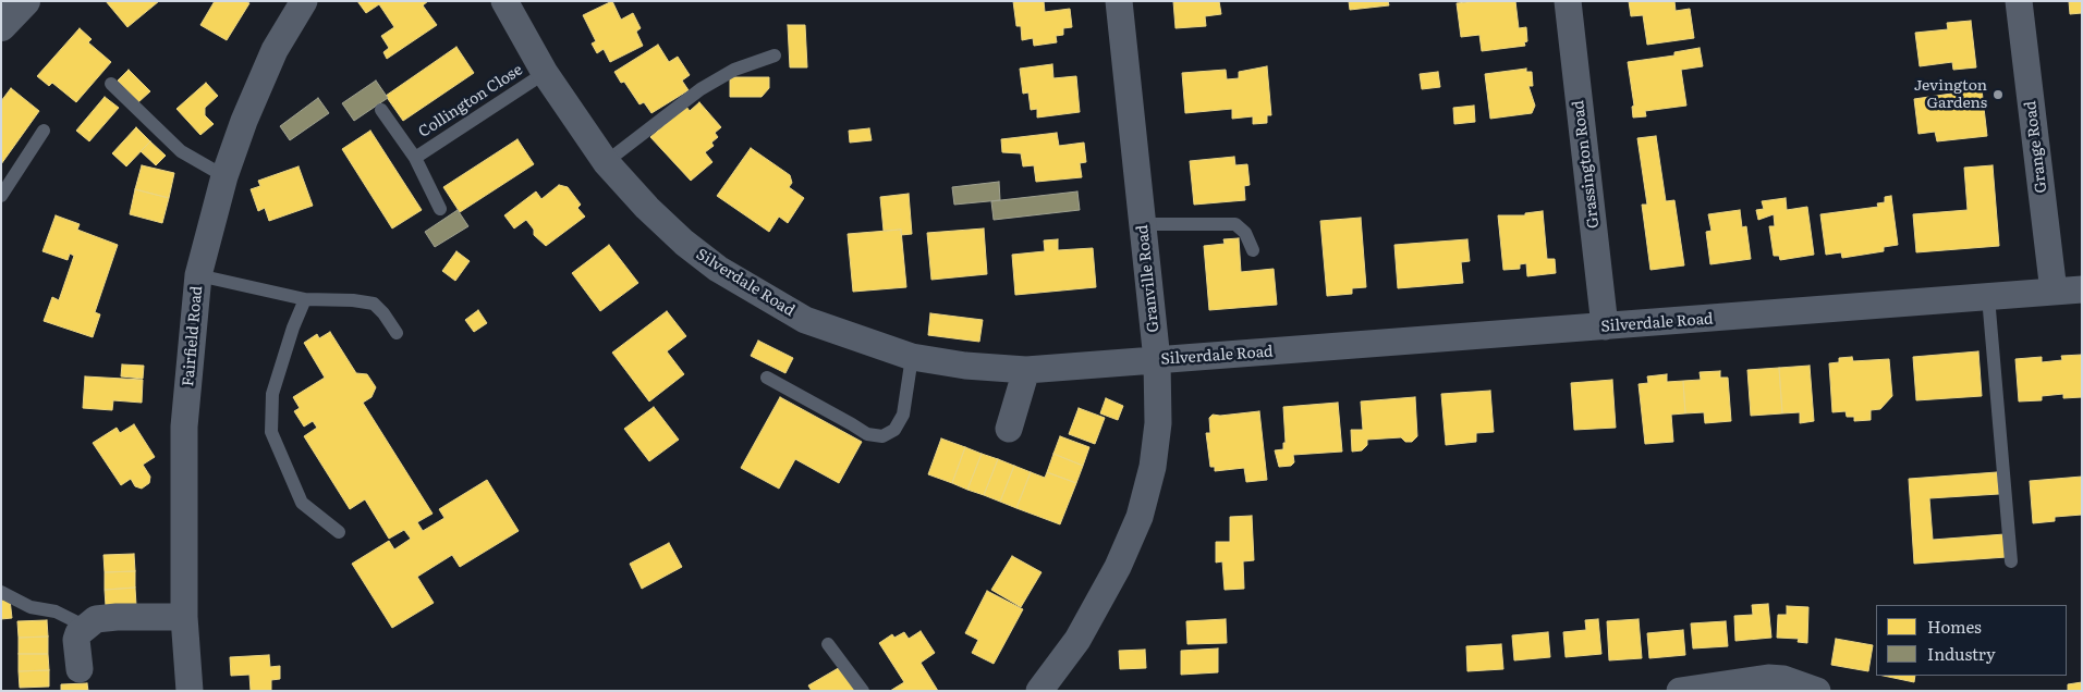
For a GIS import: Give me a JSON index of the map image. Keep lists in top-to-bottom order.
{
  "streets": {
    "street": [
      "Grange Road",
      "Grassington Road",
      "Granville Road",
      "Silverdale Road",
      "Fairfield Road"
    ],
    "lane": ["Collington Close"]
  },
  "crossings": [
    ["Collington Close", "Silverdale Road"],
    ["Grange Road", "Silverdale Road"],
    ["Grassington Road", "Silverdale Road"],
    ["Granville Road", "Silverdale Road"]
  ],
  "places": ["Jevington Gardens"],
  "legend": ["Homes", "Industry"]
}
